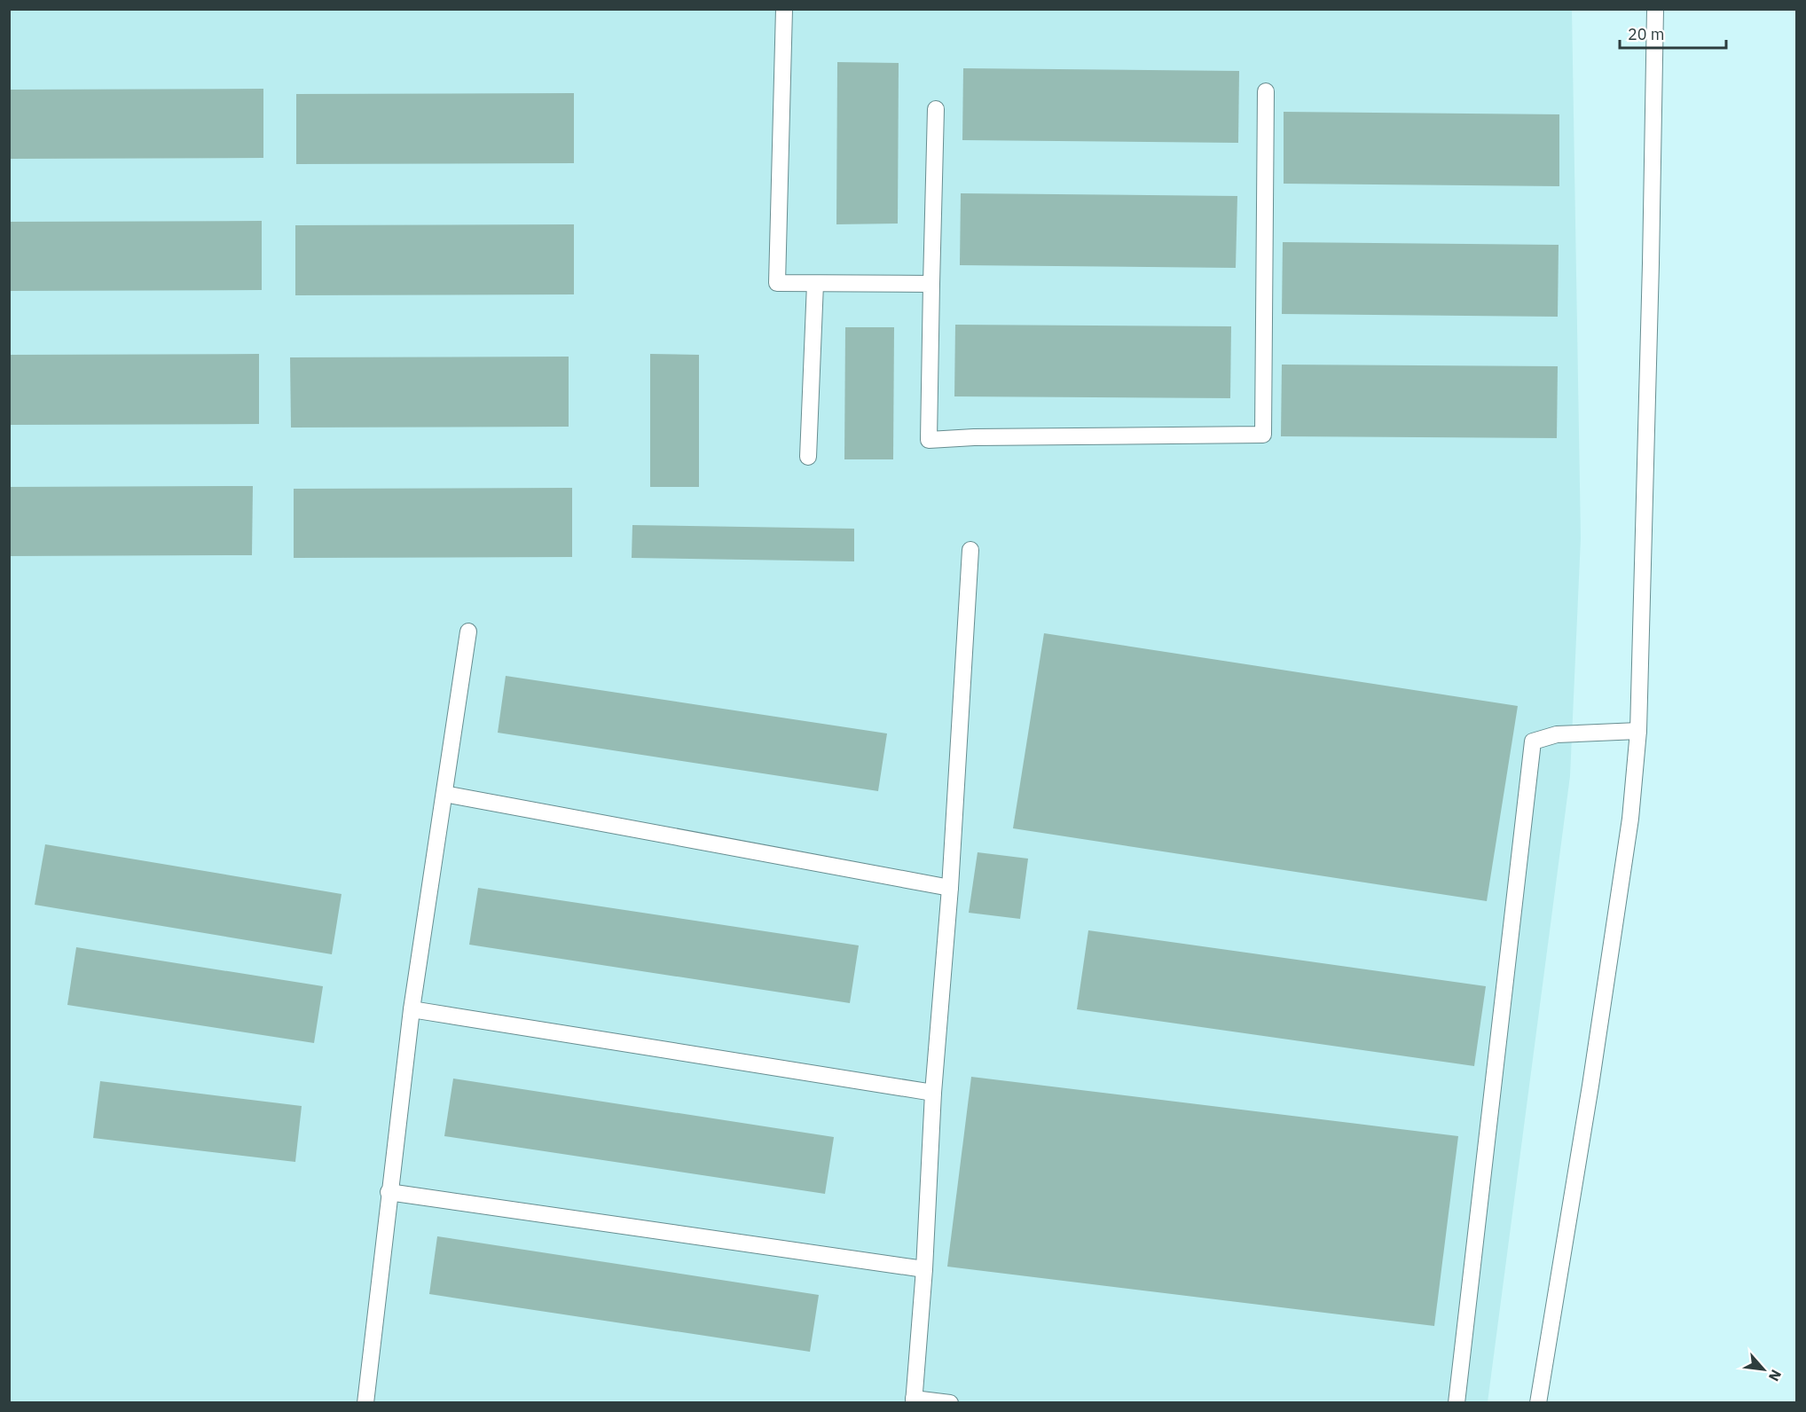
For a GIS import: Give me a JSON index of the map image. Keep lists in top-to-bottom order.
{
  "scale_bar": "20 m",
  "north": "bottom right"
}
